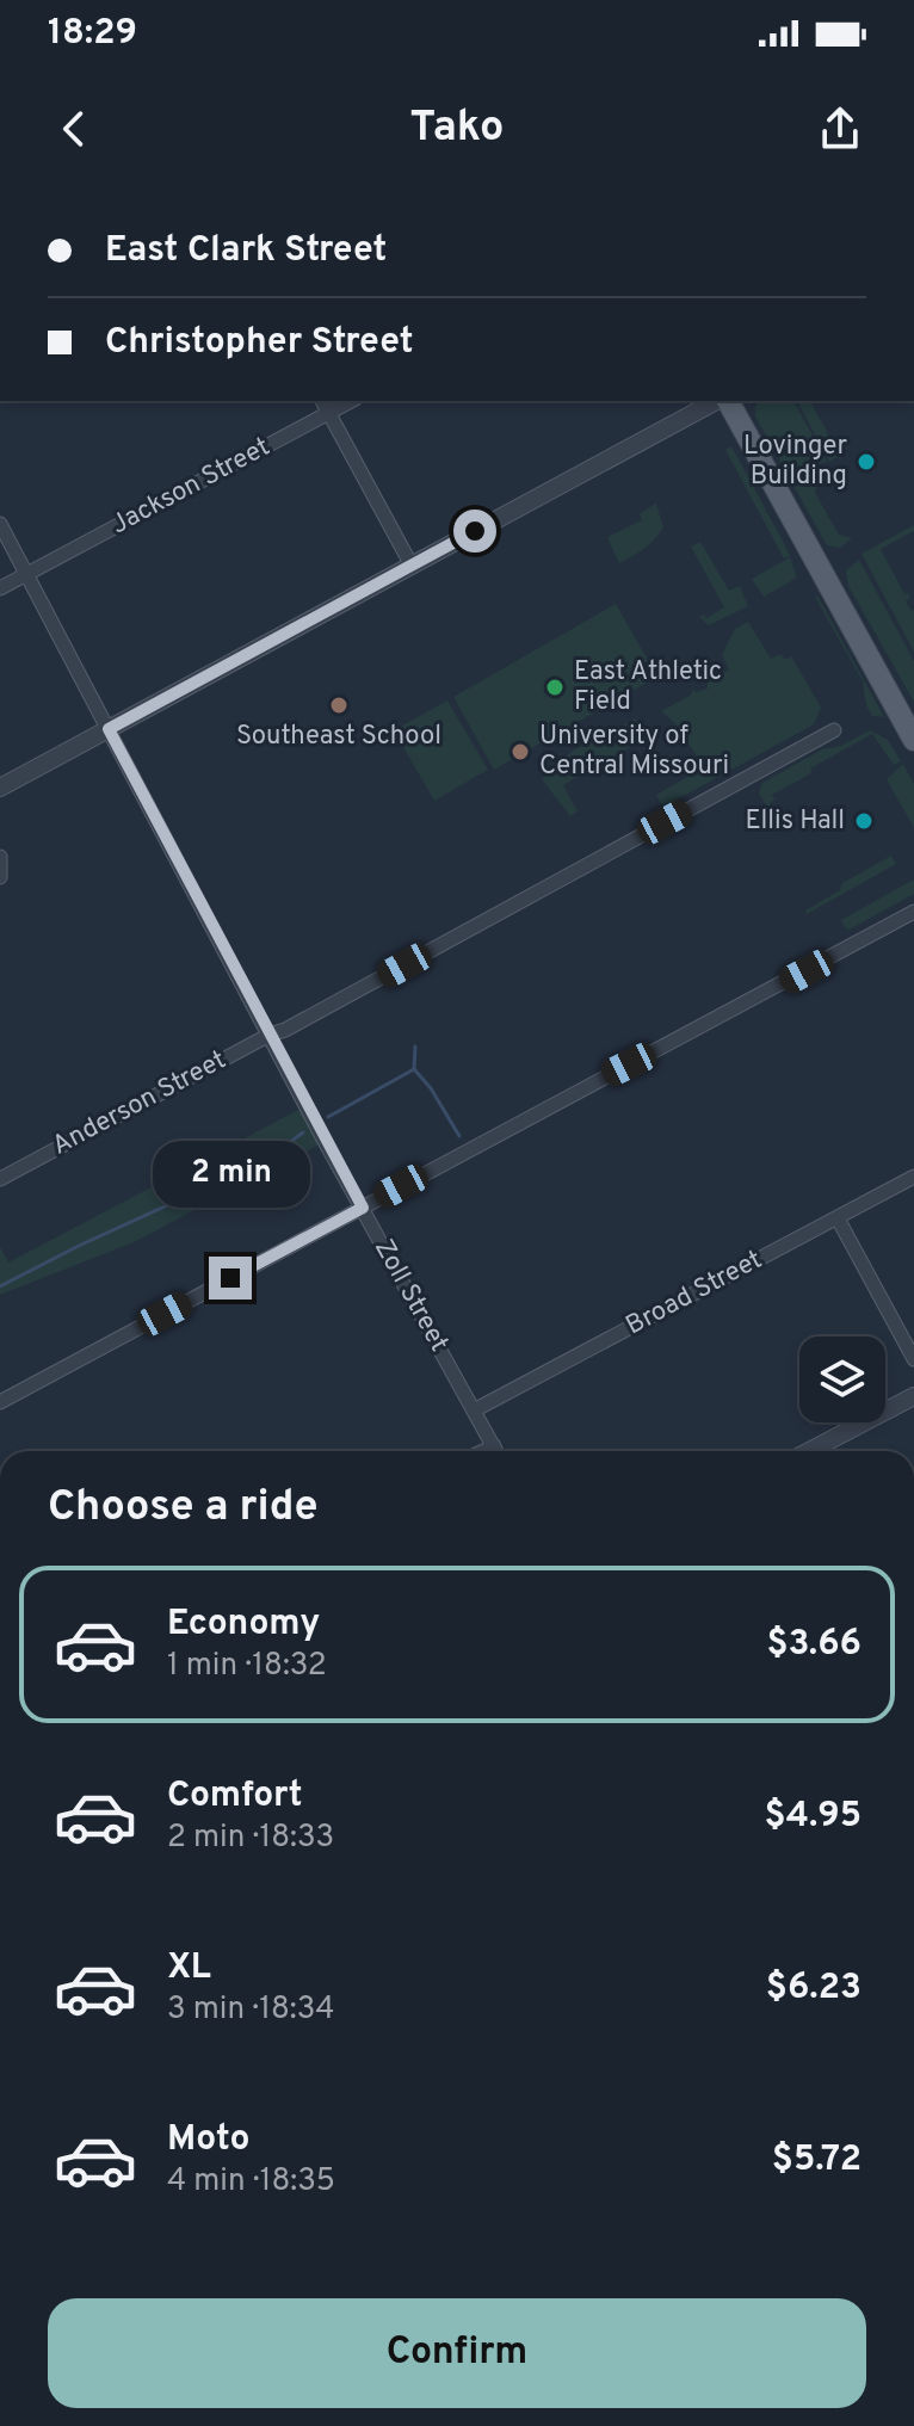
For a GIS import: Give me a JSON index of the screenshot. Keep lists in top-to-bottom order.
{
  "streets": {
    "street": [
      "Jackson Street",
      "Anderson Street",
      "Broad Street",
      "Zoll Street"
    ]
  },
  "crossings": [
    ["Jackson Street", "Zoll Street"],
    ["Anderson Street", "Zoll Street"],
    ["Broad Street", "Zoll Street"]
  ],
  "places": [
    "Lovinger Building",
    "East Athletic Field",
    "Southeast School",
    "University of Central Missouri",
    "Ellis Hall"
  ],
  "page": {
    "status": "18:29",
    "header": "Tako",
    "banner": ["East Clark Street", "Christopher Street"],
    "bubble": "2 min",
    "heading": "Choose a ride",
    "list": [
      {
        "name": "Economy",
        "note": "1 min · 18:32",
        "value": "$3.66"
      },
      {
        "name": "Comfort",
        "note": "2 min · 18:33",
        "value": "$4.95"
      },
      {
        "name": "XL",
        "note": "3 min · 18:34",
        "value": "$6.23"
      },
      {
        "name": "Moto",
        "note": "4 min · 18:35",
        "value": "$5.72"
      }
    ],
    "buttons": "Confirm"
  }
}
